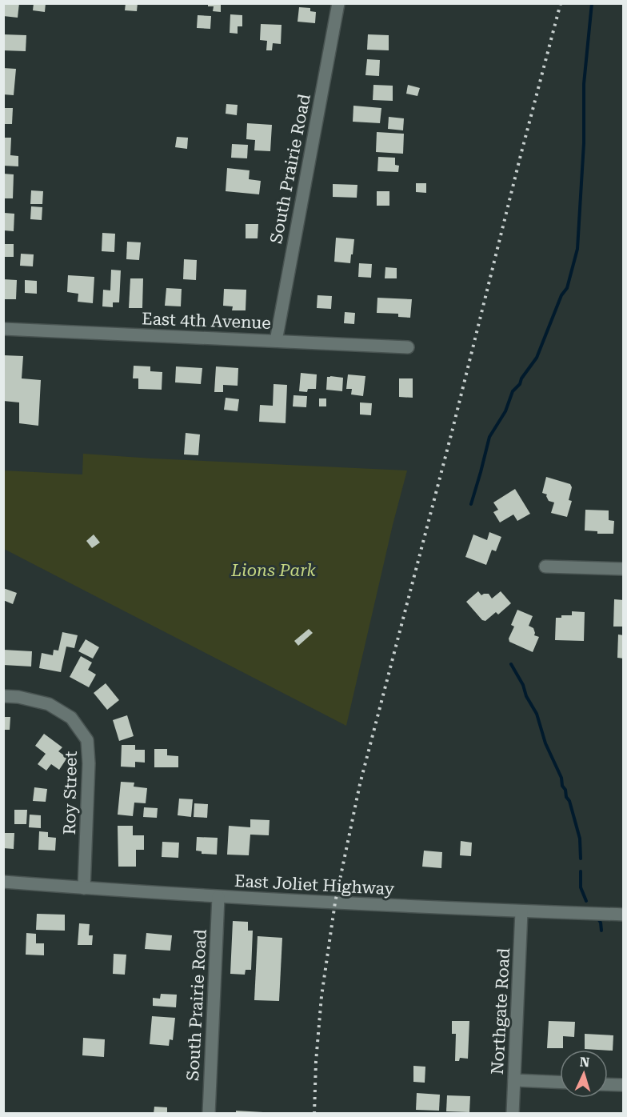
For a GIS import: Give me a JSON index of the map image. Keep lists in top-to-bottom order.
{
  "streets": {
    "street": [
      "South Prairie Road",
      "East 4th Avenue",
      "Roy Street",
      "East Joliet Highway",
      "Northgate Road"
    ]
  },
  "crossings": [
    ["South Prairie Road", "East 4th Avenue"],
    ["South Prairie Road", "East Joliet Highway"],
    ["Roy Street", "East Joliet Highway"],
    ["East Joliet Highway", "Northgate Road"]
  ],
  "parks": ["Lions Park"],
  "north": "top"
}
